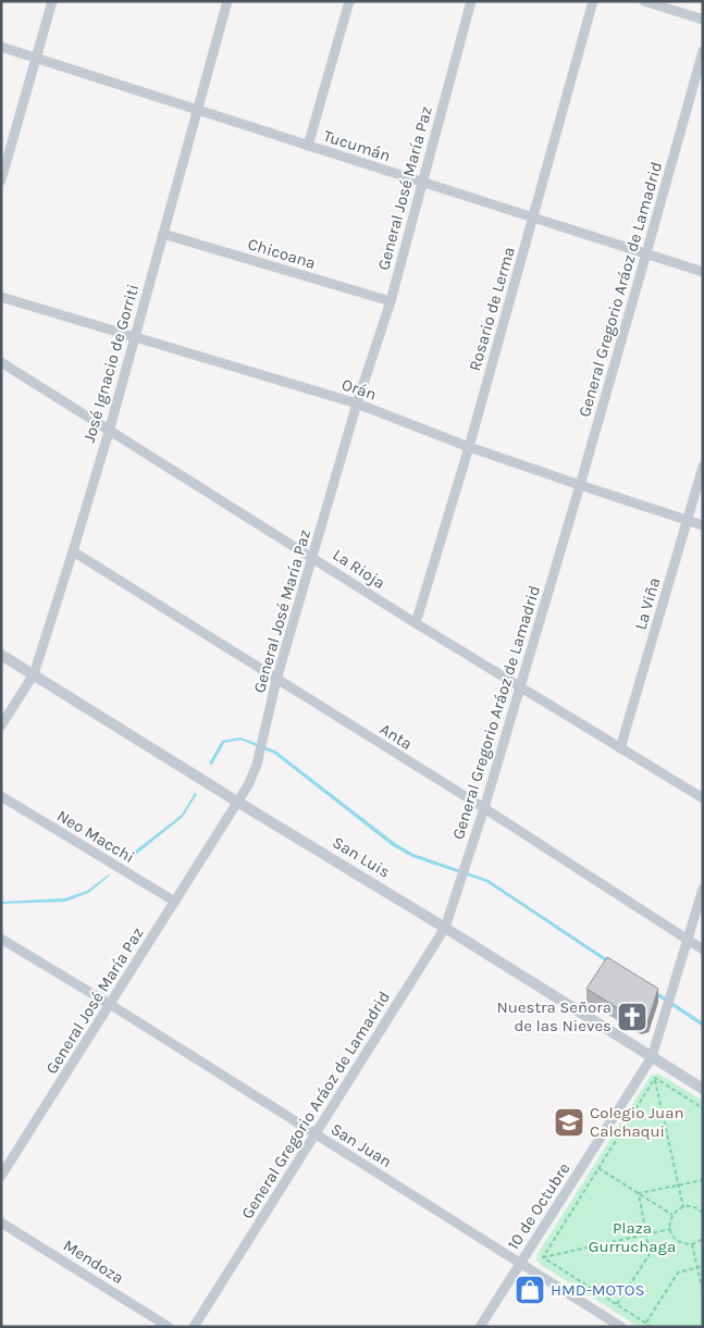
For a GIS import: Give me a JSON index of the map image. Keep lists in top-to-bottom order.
{
  "streets": {
    "street": [
      "Tucumán",
      "General José María Paz",
      "Chicoana",
      "General Gregorio Aráoz de Lamadrid",
      "Rosario de Lerma",
      "José Ignacio de Gorriti",
      "Orán",
      "La Rioja",
      "La Viña",
      "Anta",
      "Neo Macchi",
      "San Luis",
      "San Juan",
      "10 de Octubre",
      "Mendoza"
    ]
  },
  "crossings": [
    ["Tucumán", "General José María Paz"],
    ["Tucumán", "General Gregorio Aráoz de Lamadrid"],
    ["Tucumán", "Rosario de Lerma"],
    ["Tucumán", "José Ignacio de Gorriti"],
    ["General José María Paz", "Chicoana"],
    ["General José María Paz", "Orán"],
    ["General José María Paz", "La Rioja"],
    ["General José María Paz", "Anta"],
    ["General José María Paz", "Neo Macchi"],
    ["General José María Paz", "San Luis"],
    ["General José María Paz", "San Juan"],
    ["Chicoana", "José Ignacio de Gorriti"],
    ["General Gregorio Aráoz de Lamadrid", "Orán"],
    ["General Gregorio Aráoz de Lamadrid", "La Rioja"],
    ["General Gregorio Aráoz de Lamadrid", "Anta"],
    ["General Gregorio Aráoz de Lamadrid", "San Luis"],
    ["General Gregorio Aráoz de Lamadrid", "San Juan"],
    ["Rosario de Lerma", "Orán"],
    ["Rosario de Lerma", "La Rioja"],
    ["José Ignacio de Gorriti", "Orán"],
    ["José Ignacio de Gorriti", "La Rioja"],
    ["José Ignacio de Gorriti", "Anta"],
    ["José Ignacio de Gorriti", "San Luis"],
    ["Orán", "La Viña"],
    ["La Rioja", "La Viña"],
    ["Anta", "10 de Octubre"],
    ["San Luis", "10 de Octubre"],
    ["San Juan", "10 de Octubre"]
  ],
  "parks": ["Plaza Gurruchaga"],
  "places": {
    "church": ["Nuestra Señora de las Nieves"],
    "school or university": ["Colegio Juan Calchaqui"],
    "shop": ["HMD-MOTOS"]
  }
}
